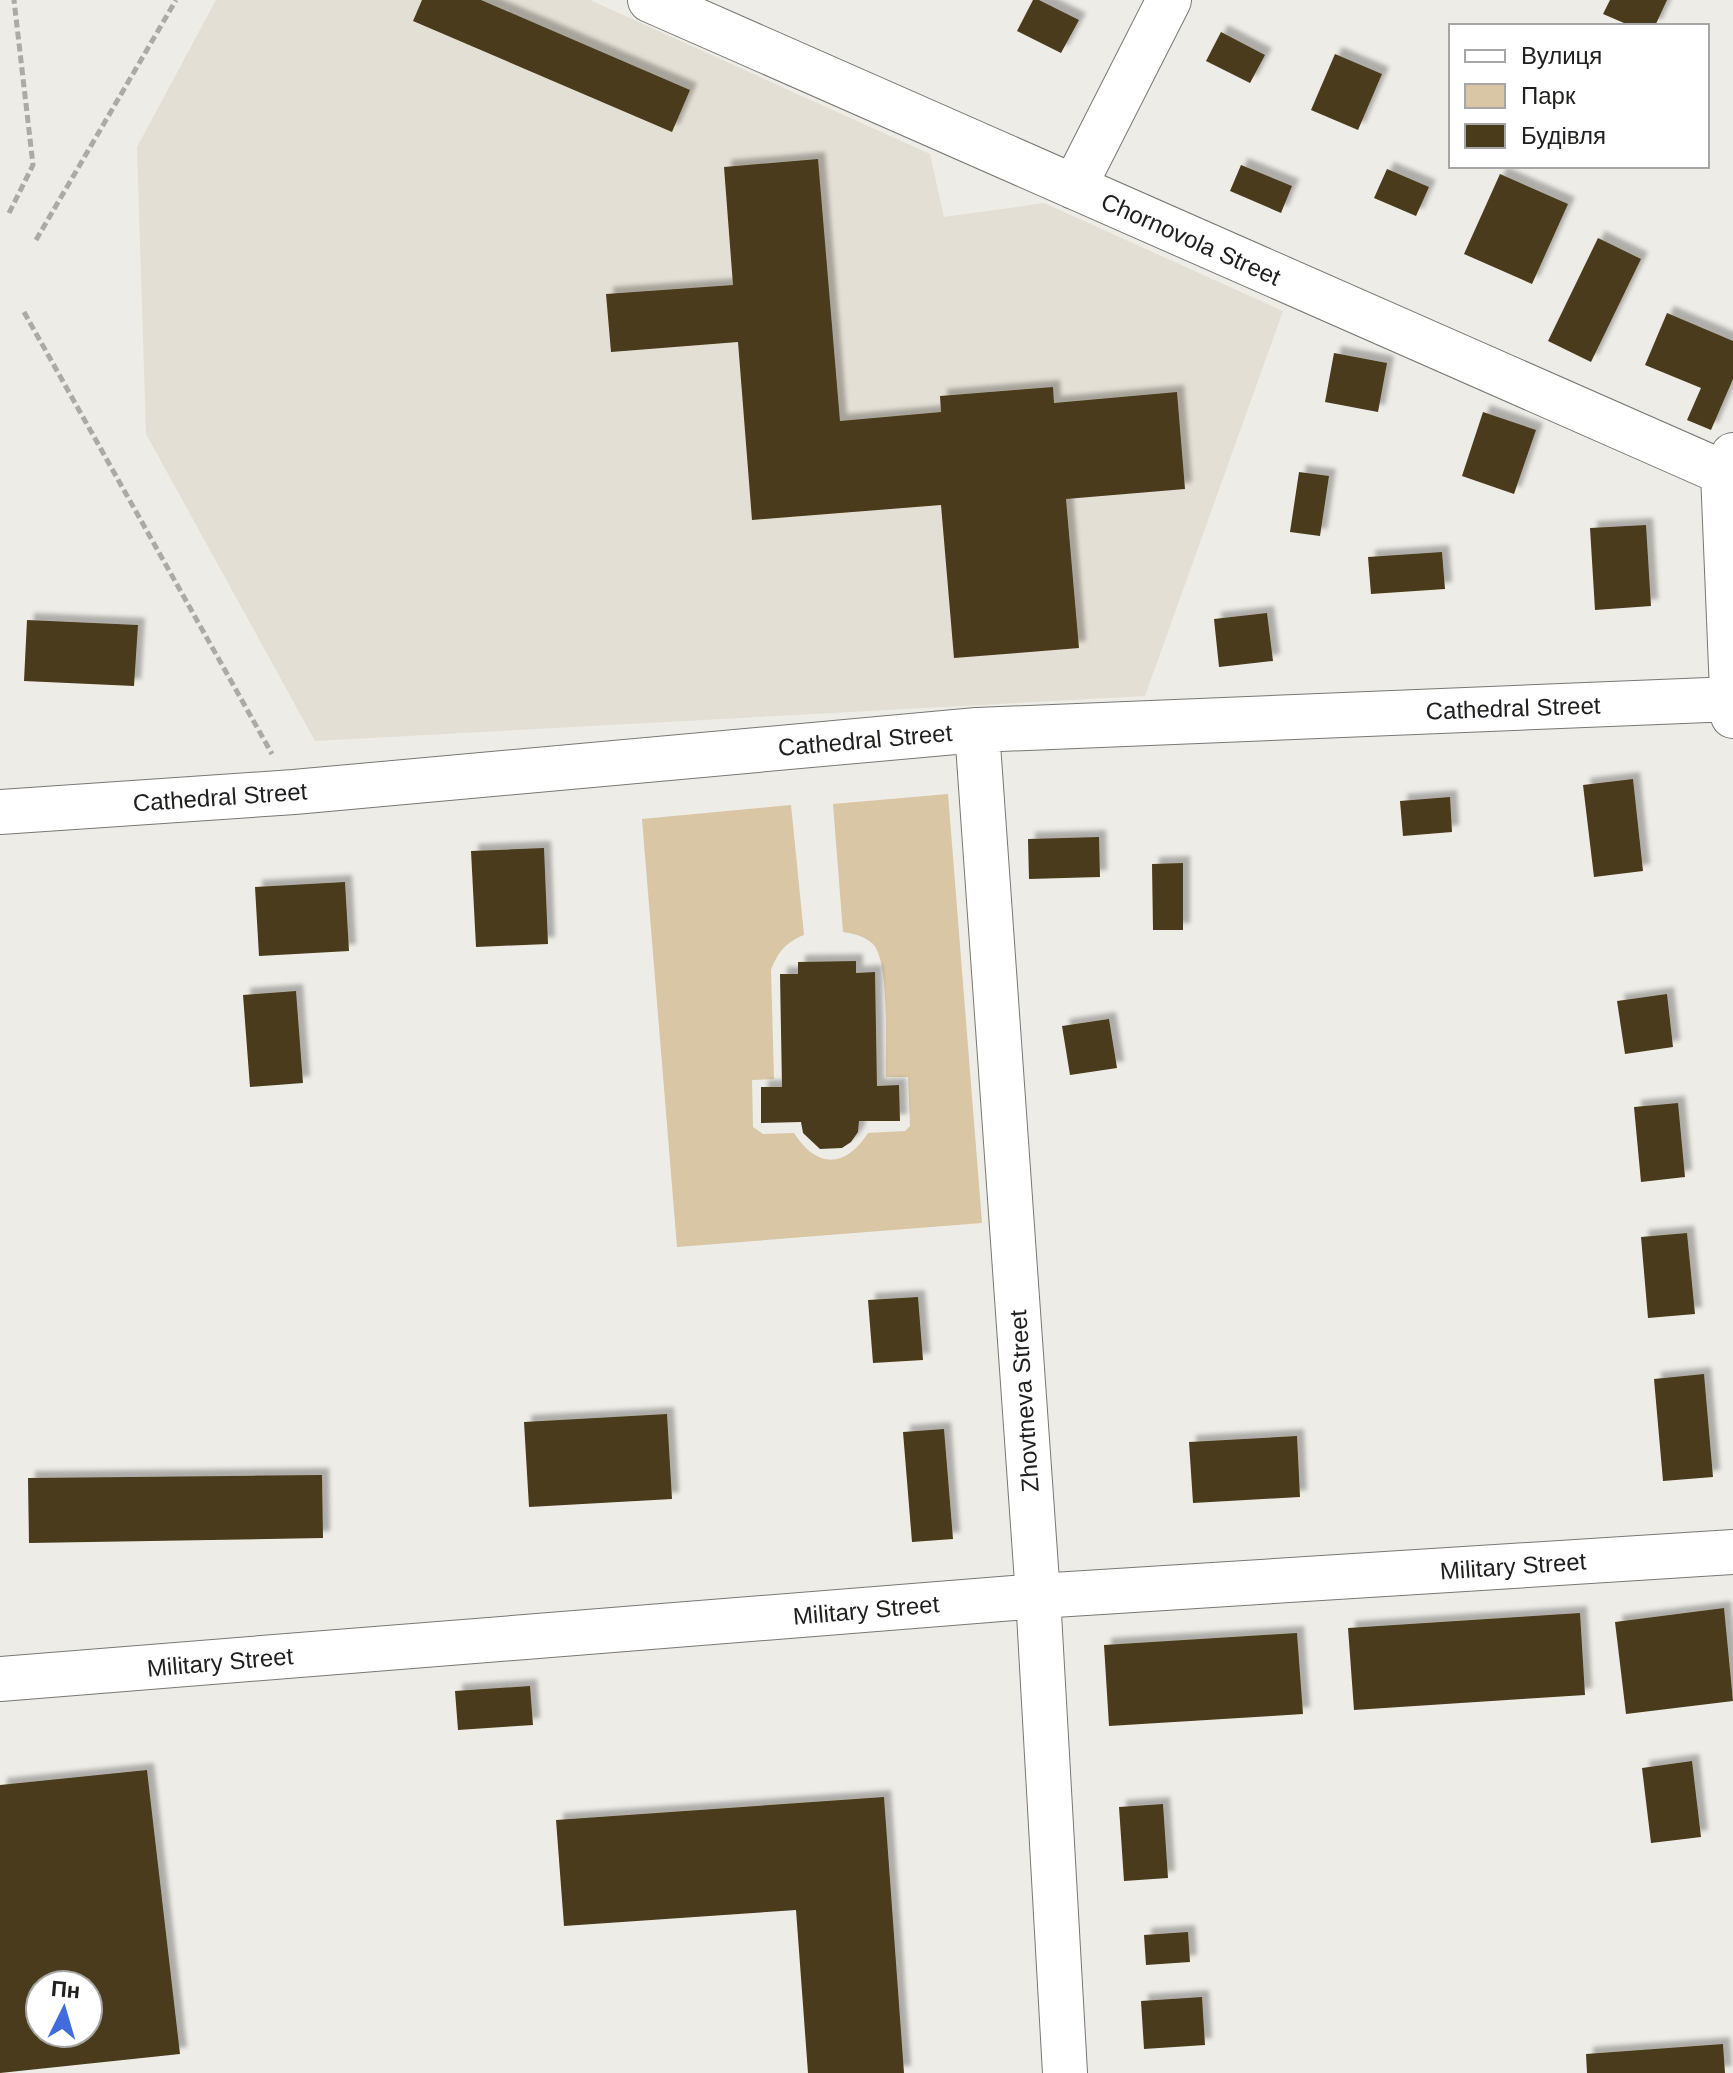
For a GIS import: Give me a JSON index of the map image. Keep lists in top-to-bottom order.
{
  "streets": {
    "street": [
      "Chornovola Street",
      "Cathedral Street",
      "Zhovtneva Street",
      "Military Street"
    ]
  },
  "crossings": [
    ["Cathedral Street", "Zhovtneva Street"],
    ["Zhovtneva Street", "Military Street"]
  ],
  "legend": ["Вулиця", "Парк", "Будівля"],
  "north": "top"
}
